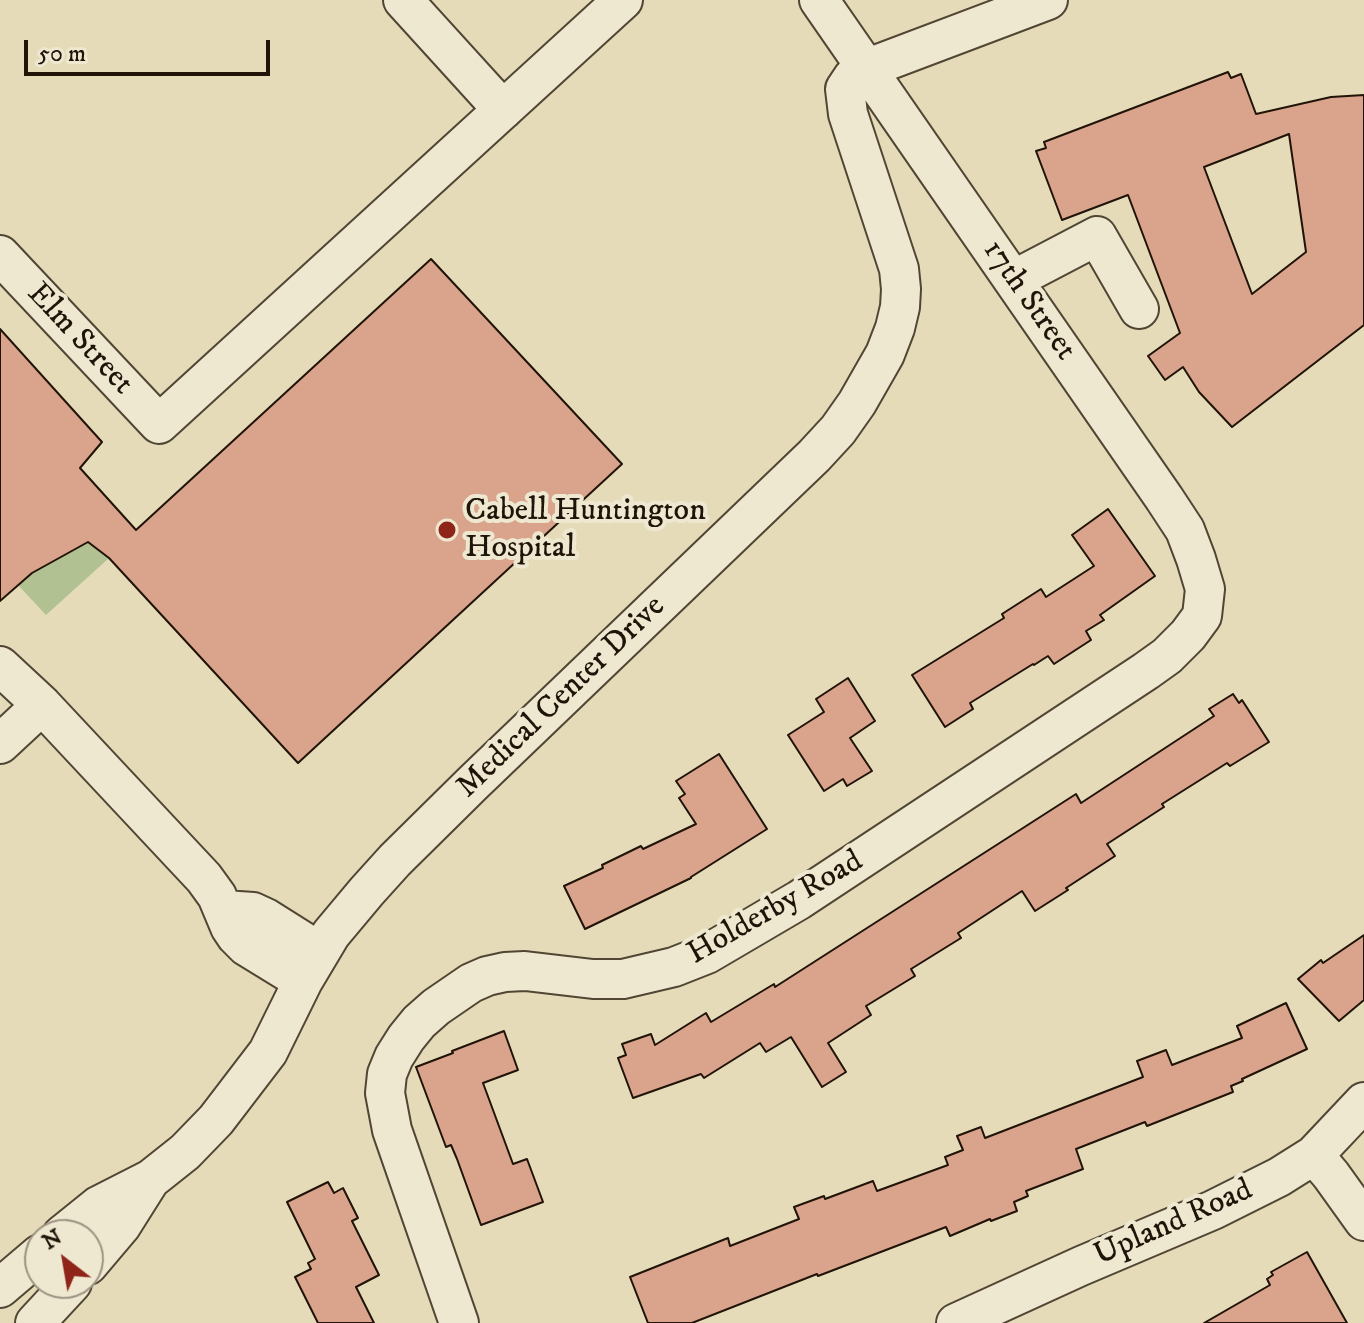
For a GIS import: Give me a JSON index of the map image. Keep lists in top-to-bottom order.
{
  "streets": {
    "street": [
      "17th Street",
      "Elm Street",
      "Medical Center Drive",
      "Holderby Road",
      "Upland Road"
    ]
  },
  "crossings": [
    ["17th Street", "Medical Center Drive"],
    ["17th Street", "Holderby Road"]
  ],
  "places": ["Cabell Huntington Hospital"],
  "scale_bar": "50 m",
  "north": "top left"
}
